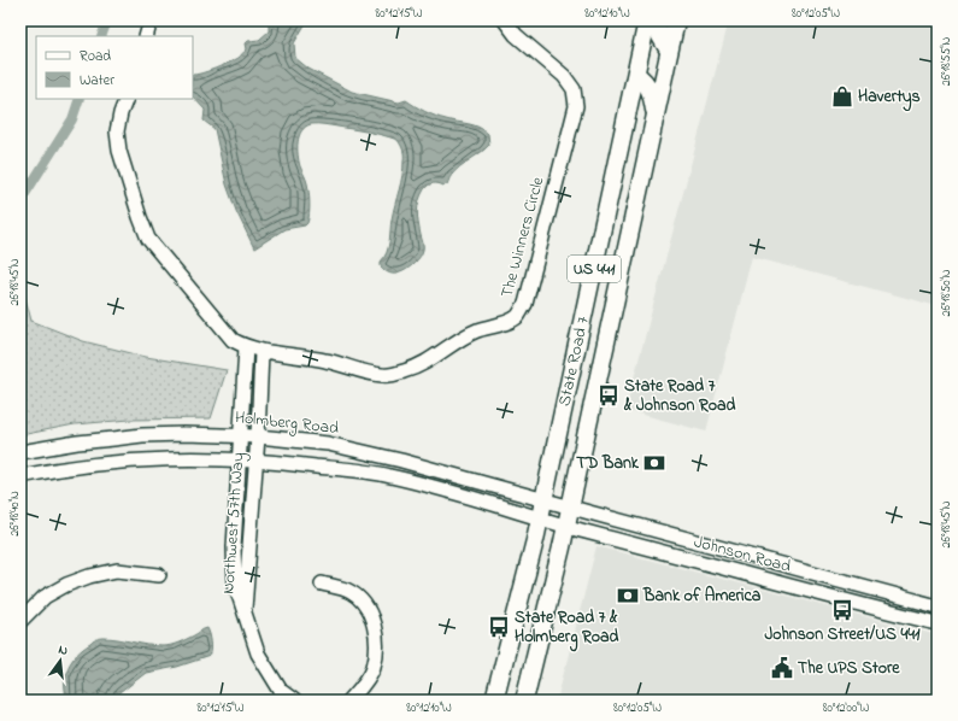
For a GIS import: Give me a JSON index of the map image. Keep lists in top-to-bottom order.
{
  "streets": {
    "main road": ["US 441", "State Road 7"],
    "street": [
      "The Winners Circle",
      "Holmberg Road",
      "Northwest 57th Way",
      "Johnson Road"
    ]
  },
  "crossings": [
    ["The Winners Circle", "Northwest 57th Way"],
    ["State Road 7", "Holmberg Road"],
    ["State Road 7", "Johnson Road"],
    ["Holmberg Road", "Northwest 57th Way"],
    ["Holmberg Road", "Johnson Road"]
  ],
  "places": {
    "shop": ["Havertys"],
    "bus stop": ["State Road 7 & Johnson Road", "Johnson Street/US 441", "State Road 7 & Holmberg Road"],
    "bank": ["TD Bank", "Bank of America"],
    "public building": ["The UPS Store"]
  },
  "legend": ["Road", "Water"],
  "north": "top",
  "coordinates": [
    "80°12'15\"W",
    "80°12'10\"W",
    "80°12'05\"W",
    "26°18'55\"N",
    "26°18'45\"N",
    "26°18'50\"N",
    "26°18'40\"N",
    "80°12'00\"W"
  ]
}
